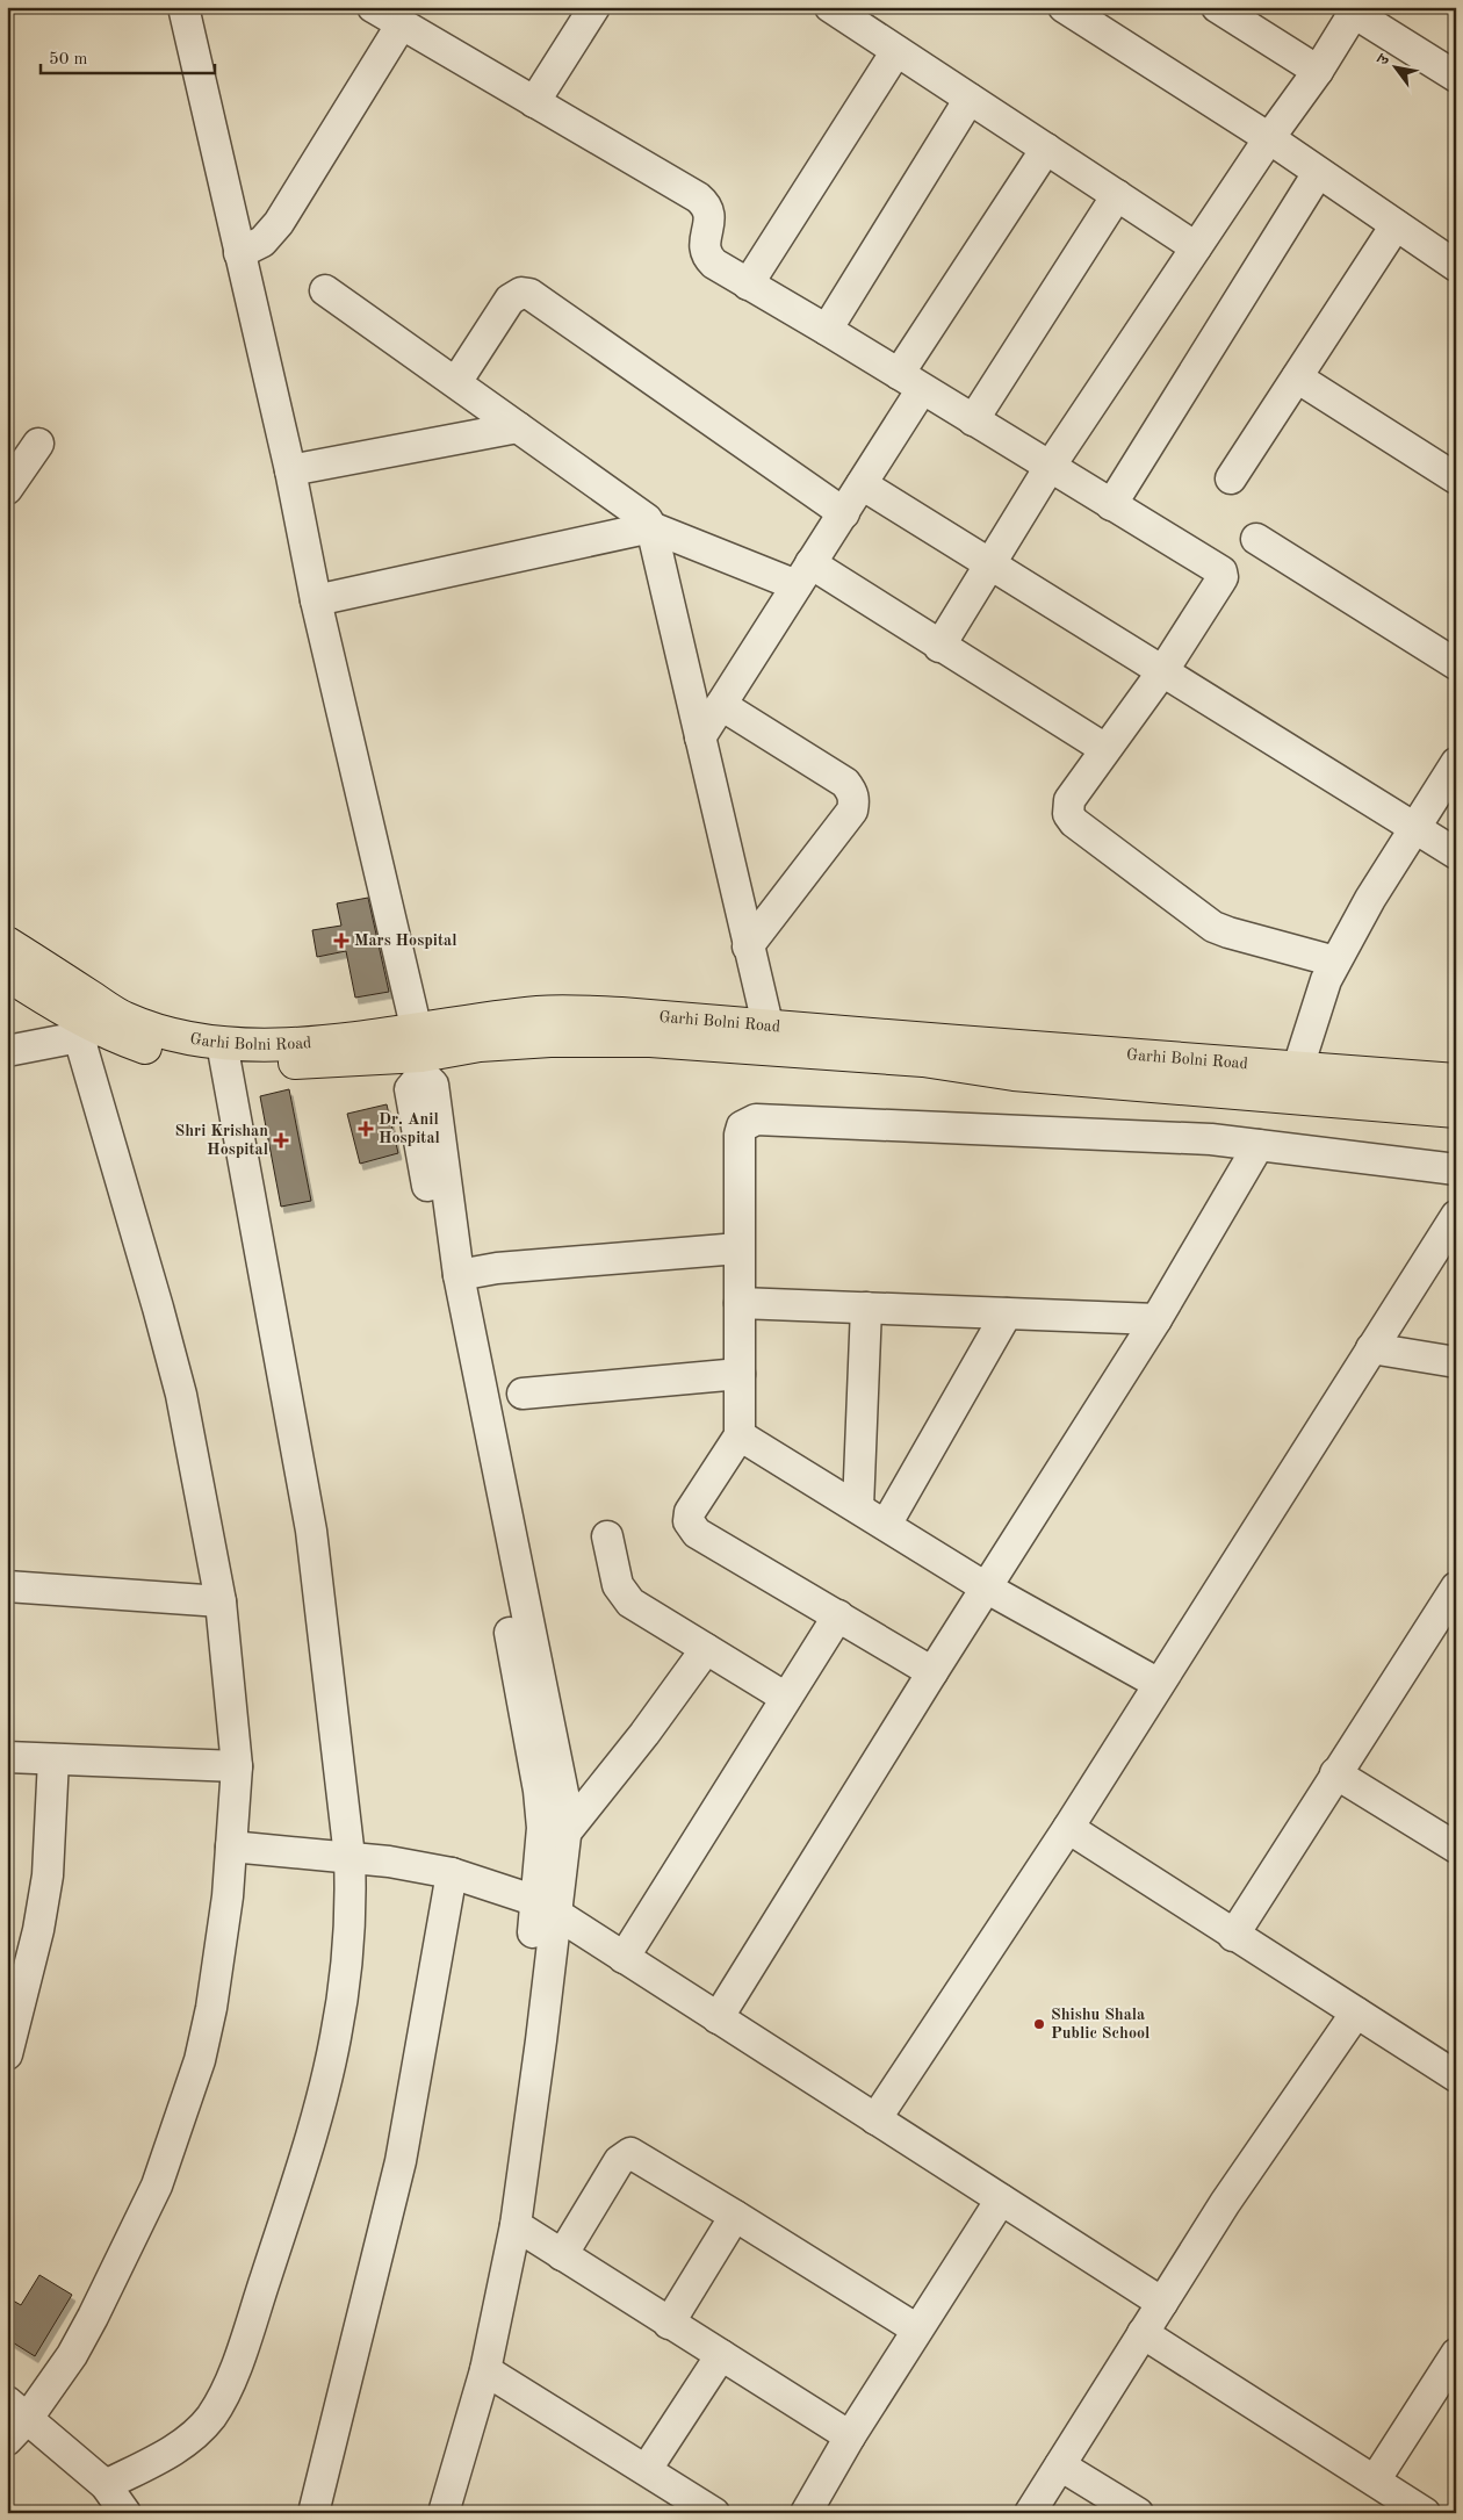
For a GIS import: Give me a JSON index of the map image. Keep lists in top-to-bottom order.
{
  "streets": {
    "main road": ["Garhi Bolni Road"]
  },
  "places": {
    "health": ["Mars Hospital", "Dr. Anil Hospital", "Shri Krishan Hospital"],
    "other": ["Shishu Shala Public School"]
  },
  "scale_bar": "50 m",
  "north": "top left"
}
